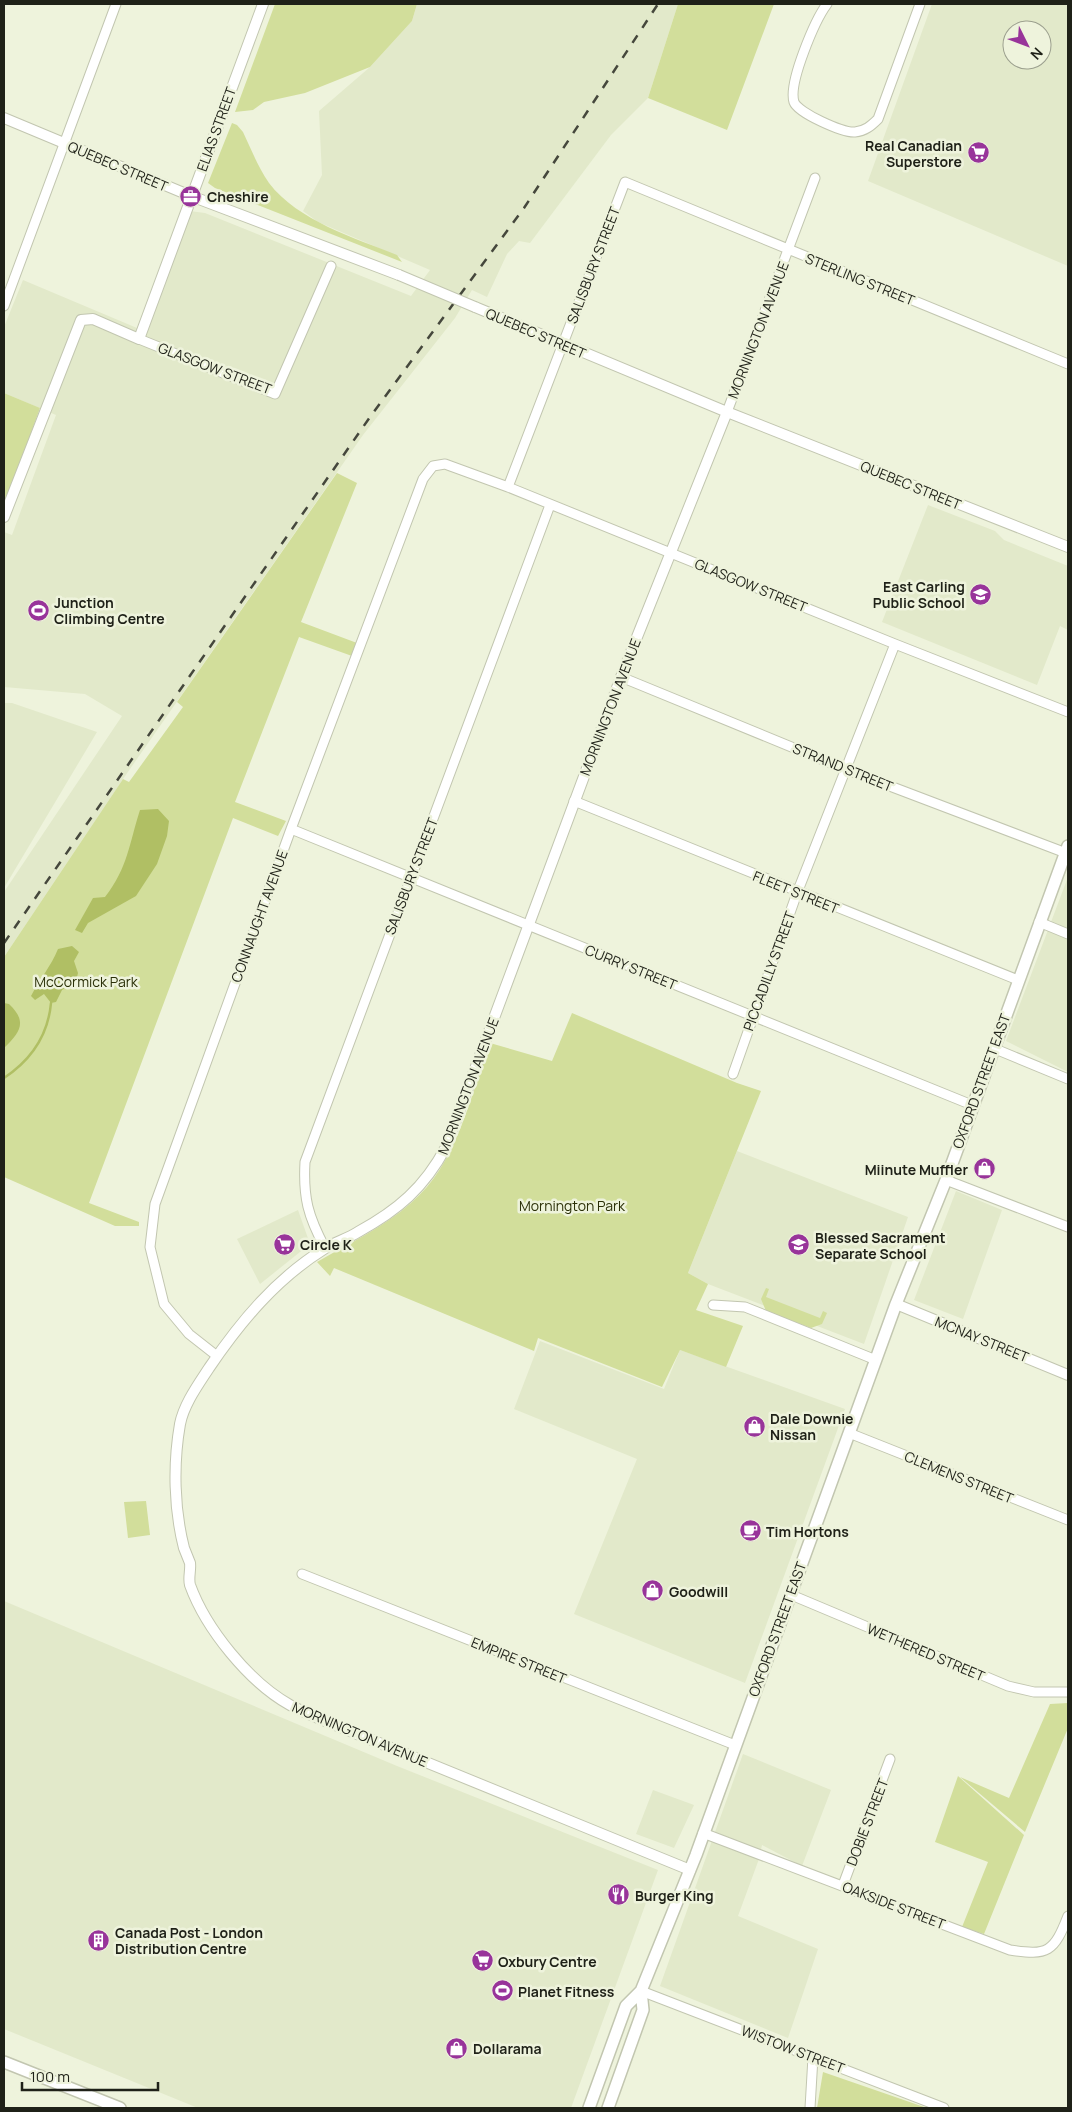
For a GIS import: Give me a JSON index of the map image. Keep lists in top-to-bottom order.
{
  "streets": {
    "main road": ["OXFORD STREET EAST"],
    "street": [
      "ELIAS STREET",
      "QUEBEC STREET",
      "SALISBURY STREET",
      "STERLING STREET",
      "MORNINGTON AVENUE",
      "GLASGOW STREET",
      "STRAND STREET",
      "FLEET STREET",
      "CONNAUGHT AVENUE",
      "CURRY STREET",
      "PICCADILLY STREET",
      "MCNAY STREET",
      "CLEMENS STREET",
      "WETHERED STREET",
      "EMPIRE STREET",
      "DOBIE STREET",
      "OAKSIDE STREET",
      "WISTOW STREET"
    ]
  },
  "crossings": [
    ["ELIAS STREET", "QUEBEC STREET"],
    ["ELIAS STREET", "GLASGOW STREET"],
    ["QUEBEC STREET", "SALISBURY STREET"],
    ["QUEBEC STREET", "MORNINGTON AVENUE"],
    ["SALISBURY STREET", "STERLING STREET"],
    ["SALISBURY STREET", "MORNINGTON AVENUE"],
    ["SALISBURY STREET", "GLASGOW STREET"],
    ["SALISBURY STREET", "CURRY STREET"],
    ["STERLING STREET", "MORNINGTON AVENUE"],
    ["MORNINGTON AVENUE", "GLASGOW STREET"],
    ["MORNINGTON AVENUE", "STRAND STREET"],
    ["MORNINGTON AVENUE", "FLEET STREET"],
    ["MORNINGTON AVENUE", "CONNAUGHT AVENUE"],
    ["MORNINGTON AVENUE", "CURRY STREET"],
    ["MORNINGTON AVENUE", "OXFORD STREET EAST"],
    ["GLASGOW STREET", "CONNAUGHT AVENUE"],
    ["GLASGOW STREET", "PICCADILLY STREET"],
    ["STRAND STREET", "PICCADILLY STREET"],
    ["STRAND STREET", "OXFORD STREET EAST"],
    ["FLEET STREET", "PICCADILLY STREET"],
    ["FLEET STREET", "OXFORD STREET EAST"],
    ["CONNAUGHT AVENUE", "CURRY STREET"],
    ["CURRY STREET", "PICCADILLY STREET"],
    ["CURRY STREET", "OXFORD STREET EAST"],
    ["OXFORD STREET EAST", "MCNAY STREET"],
    ["OXFORD STREET EAST", "CLEMENS STREET"],
    ["OXFORD STREET EAST", "WETHERED STREET"],
    ["OXFORD STREET EAST", "EMPIRE STREET"],
    ["OXFORD STREET EAST", "OAKSIDE STREET"],
    ["OXFORD STREET EAST", "WISTOW STREET"],
    ["DOBIE STREET", "OAKSIDE STREET"]
  ],
  "parks": ["McCormick Park", "Mornington Park"],
  "places": {
    "supermarket": ["Real Canadian Superstore", "Circle K", "Oxbury Centre"],
    "office": ["Cheshire"],
    "school or university": ["East Carling Public School", "Blessed Sacrament Separate School"],
    "sports": ["Junction Climbing Centre", "Planet Fitness"],
    "shop": [
      "Miinute Muffler",
      "Dale Downie Nissan",
      "Goodwill",
      "Dollarama"
    ],
    "cafe": ["Tim Hortons"],
    "restaurant": ["Burger King"],
    "building": ["Canada Post - London Distribution Centre"]
  },
  "scale_bar": "100 m",
  "north": "bottom right"
}
